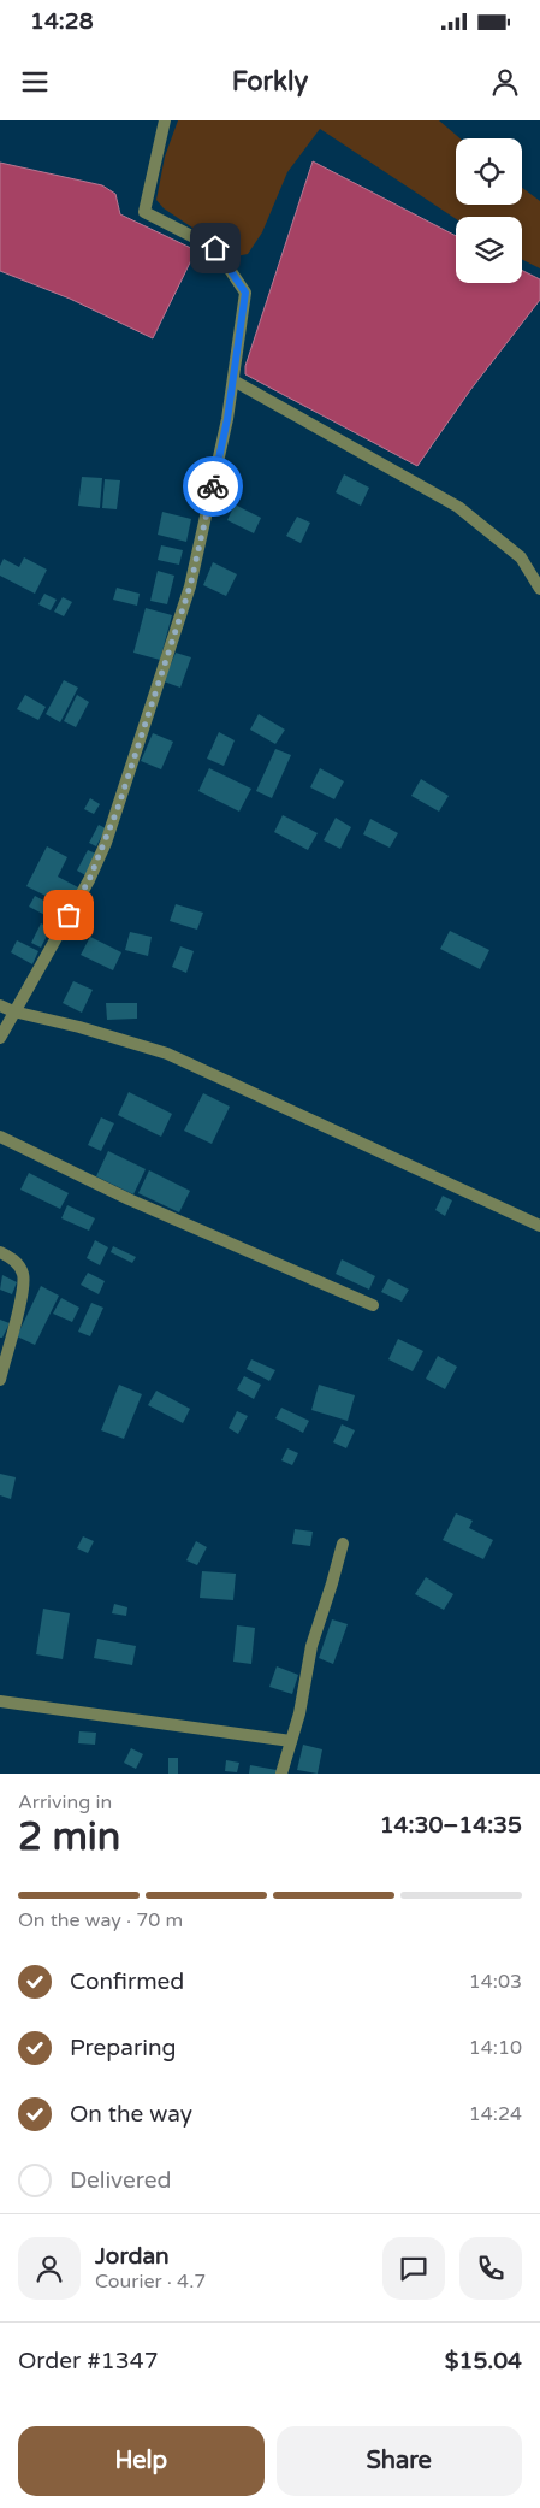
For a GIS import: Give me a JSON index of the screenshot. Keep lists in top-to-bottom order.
{
  "page": {
    "status": "14:28",
    "header": "Forkly",
    "heading": ["2 min", "Arriving in", "14:30–14:35"],
    "panel": [
      "Jordan",
      "Courier · 4.7",
      "Order #1347",
      "$15.04"
    ],
    "bar": "On the way · 70 m",
    "list": [
      ["Confirmed", "14:03"],
      ["Preparing", "14:10"],
      ["On the way", "14:24"],
      "Delivered"
    ],
    "buttons": ["Help", "Share"]
  }
}
